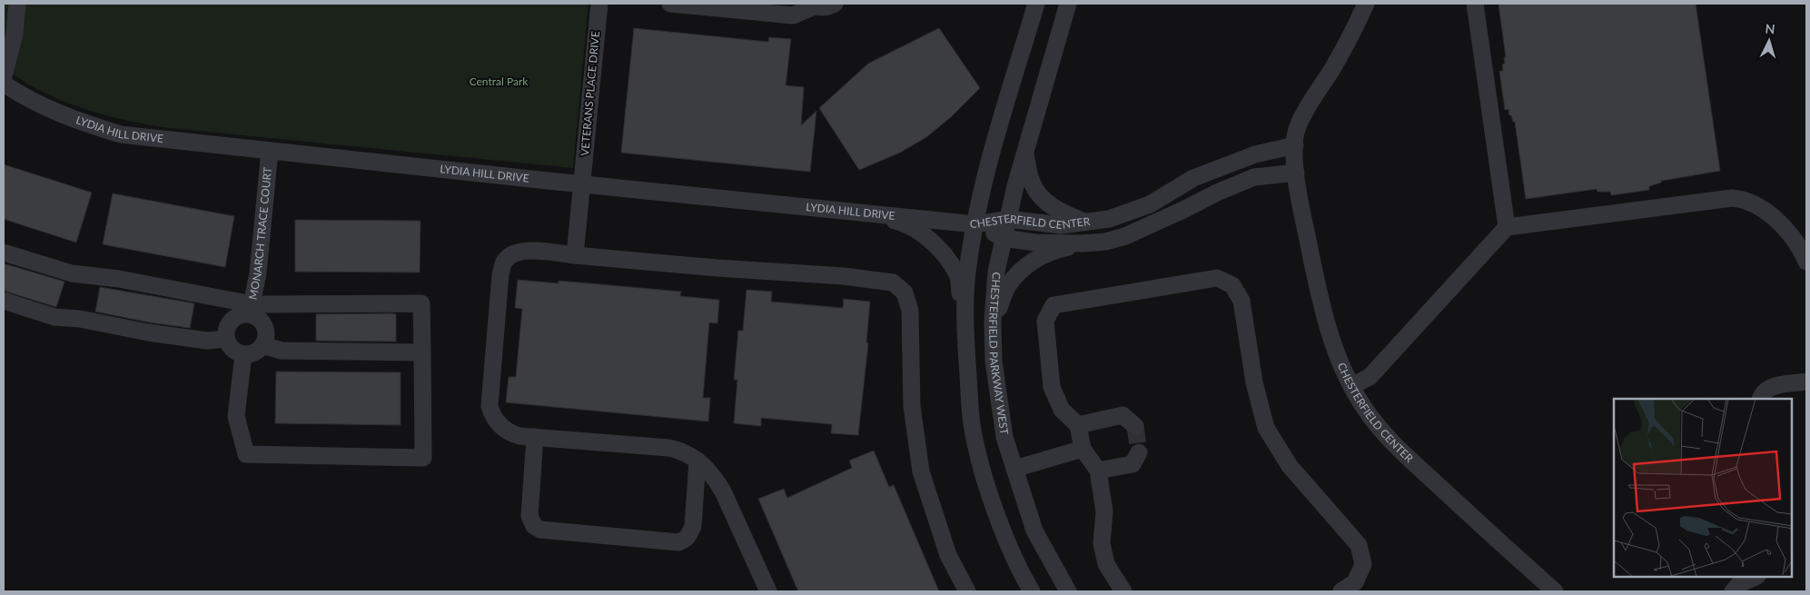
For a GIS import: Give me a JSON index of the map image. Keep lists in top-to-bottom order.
{
  "streets": {
    "street": [
      "VETERANS PLACE DRIVE",
      "LYDIA HILL DRIVE",
      "CHESTERFIELD CENTER",
      "MONARCH TRACE COURT",
      "CHESTERFIELD PARKWAY WEST"
    ]
  },
  "crossings": [
    ["VETERANS PLACE DRIVE", "LYDIA HILL DRIVE"],
    ["LYDIA HILL DRIVE", "CHESTERFIELD CENTER"],
    ["LYDIA HILL DRIVE", "MONARCH TRACE COURT"],
    ["CHESTERFIELD CENTER", "CHESTERFIELD PARKWAY WEST"]
  ],
  "parks": ["Central Park"],
  "north": "top"
}
